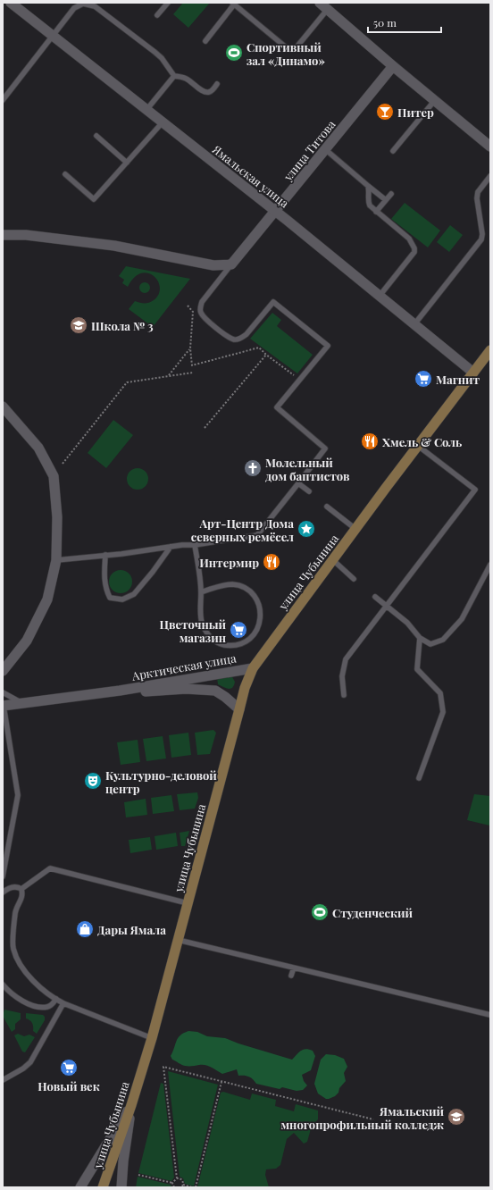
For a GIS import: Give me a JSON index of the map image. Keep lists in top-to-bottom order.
{
  "streets": {
    "main road": ["улица Чубынина"],
    "street": ["улица Титова", "Ямальская улица", "Арктическая улица"]
  },
  "crossings": [
    ["улица Титова", "Ямальская улица"],
    ["Ямальская улица", "улица Чубынина"],
    ["улица Чубынина", "Арктическая улица"]
  ],
  "places": {
    "sports": ["Спортивный зал «Динамо»", "Студенческий"],
    "bar": ["Питер"],
    "school or university": ["Школа № 3", "Ямальский многопрофильный колледж"],
    "supermarket": ["Магнит", "Цветочный магазин", "Новый век"],
    "restaurant": ["Хмель & Соль", "Интермир"],
    "church": ["Молельный дом баптистов"],
    "place": ["Арт-Центр Дома северных ремёсел"],
    "theatre": ["Культурно-деловой центр"],
    "shop": ["Дары Ямала"]
  },
  "scale_bar": "50 m"
}
